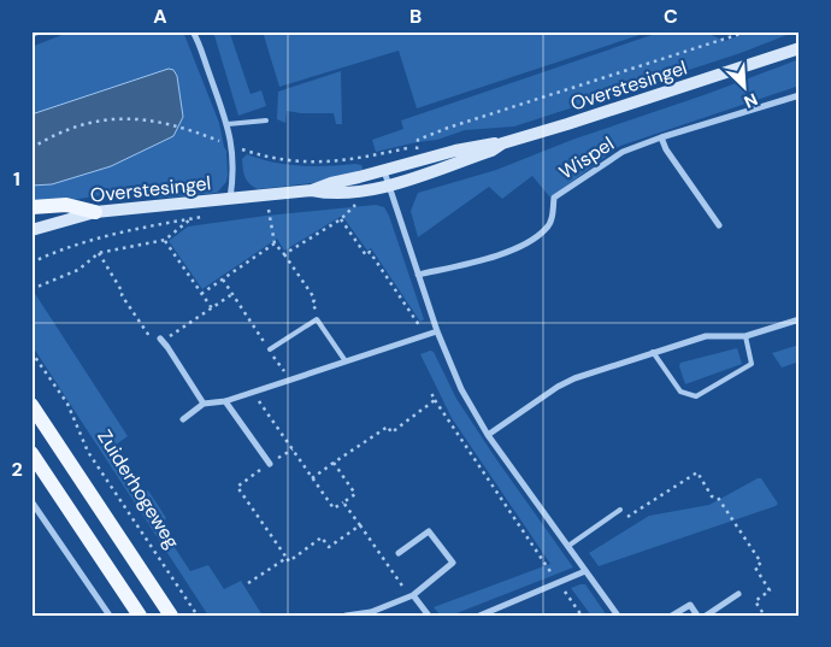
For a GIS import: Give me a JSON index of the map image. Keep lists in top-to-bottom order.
{
  "streets": {
    "street": ["Overstesingel", "Wispel"],
    "path": ["Zuiderhogeweg"]
  },
  "north": "bottom right",
  "grid": {
    "columns": ["A", "B", "C"],
    "rows": ["1", "2"]
  }
}
